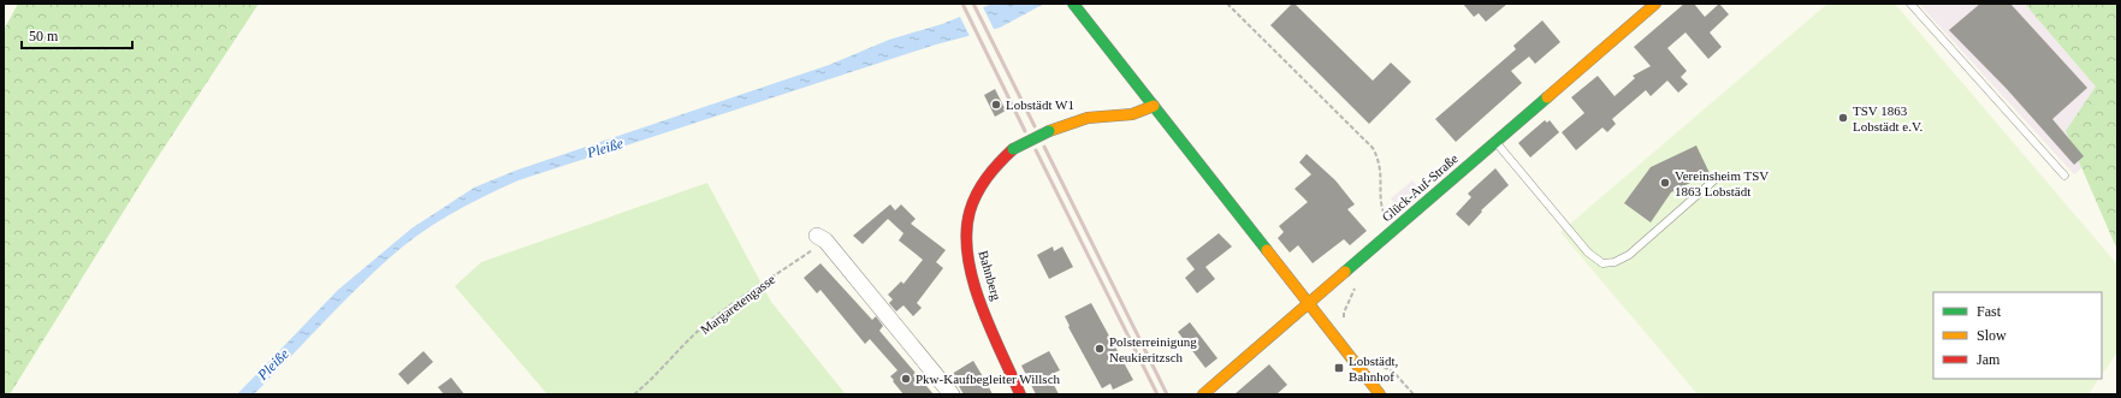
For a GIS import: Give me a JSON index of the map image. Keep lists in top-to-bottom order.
{
  "streets": {
    "main road": ["Glück-Auf-Straße", "Bahnberg"],
    "path": ["Margaretengasse"]
  },
  "water": ["Pleiße"],
  "places": {
    "other": [
      "Lobstädt W1",
      "TSV 1863 Lobstädt e.V.",
      "Vereinsheim TSV 1863 Lobstädt",
      "Polsterreinigung Neukieritzsch",
      "Pkw-Kaufbegleiter Willsch"
    ],
    "transit": ["Lobstädt, Bahnhof"]
  },
  "legend": ["Fast", "Slow", "Jam"],
  "scale_bar": "50 m"
}
